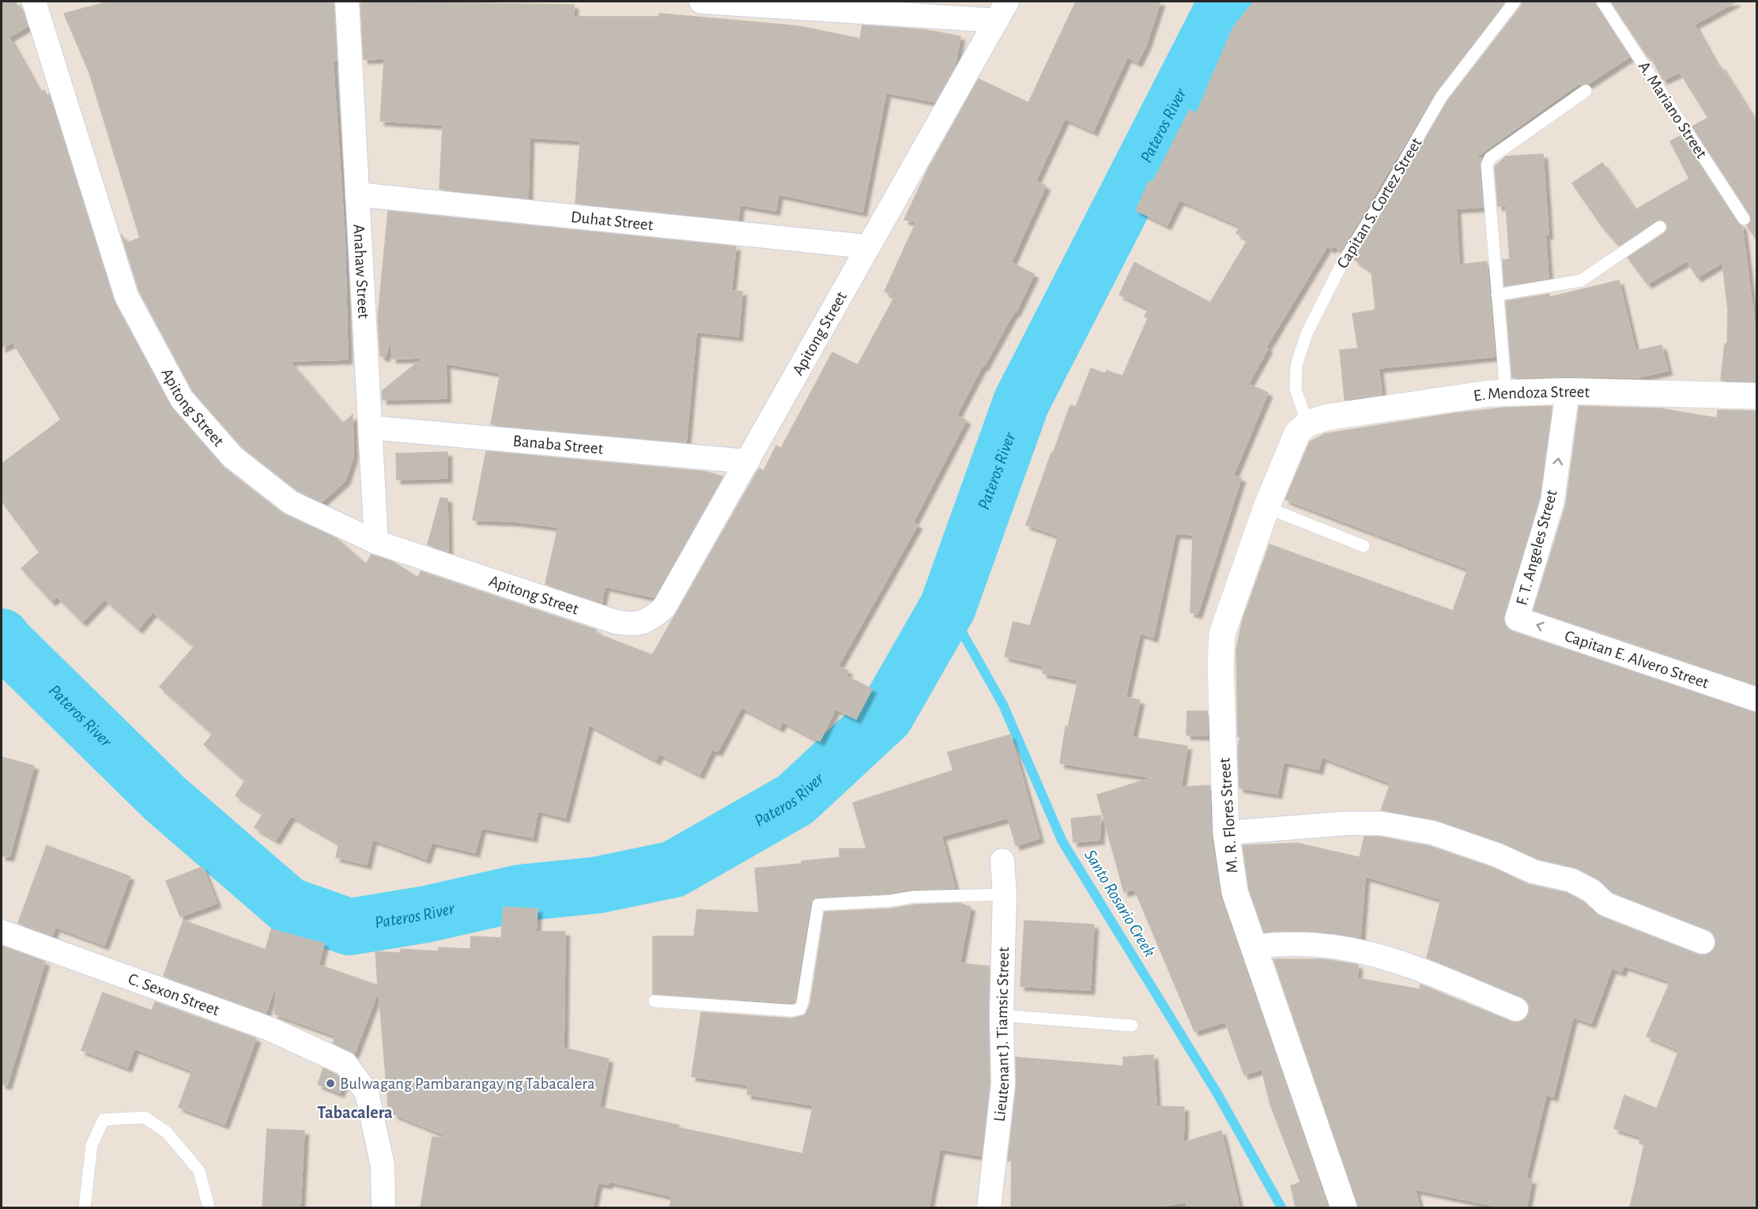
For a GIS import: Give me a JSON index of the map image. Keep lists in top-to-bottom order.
{
  "streets": {
    "street": [
      "Duhat Street",
      "Anahaw Street",
      "Apitong Street",
      "E. Mendoza Street",
      "Banaba Street",
      "F. T. Angeles Street",
      "Capitan E. Alvero Street",
      "M. R. Flores Street",
      "C. Sexon Street",
      "Lieutenant J. Tiamsic Street"
    ],
    "lane": ["A. Mariano Street", "Capitan S. Cortez Street"]
  },
  "crossings": [
    ["Capitan S. Cortez Street", "E. Mendoza Street"],
    ["Capitan S. Cortez Street", "M. R. Flores Street"],
    ["Duhat Street", "Anahaw Street"],
    ["Duhat Street", "Apitong Street"],
    ["Anahaw Street", "Apitong Street"],
    ["Anahaw Street", "Banaba Street"],
    ["Apitong Street", "Banaba Street"],
    ["E. Mendoza Street", "F. T. Angeles Street"],
    ["E. Mendoza Street", "M. R. Flores Street"],
    ["F. T. Angeles Street", "Capitan E. Alvero Street"]
  ],
  "one_way": ["F. T. Angeles Street", "Capitan E. Alvero Street"],
  "districts": ["Tabacalera"],
  "water": ["Pateros River", "Santo Rosario Creek"],
  "places": ["Bulwagang Pambarangay ng Tabacalera"]
}
